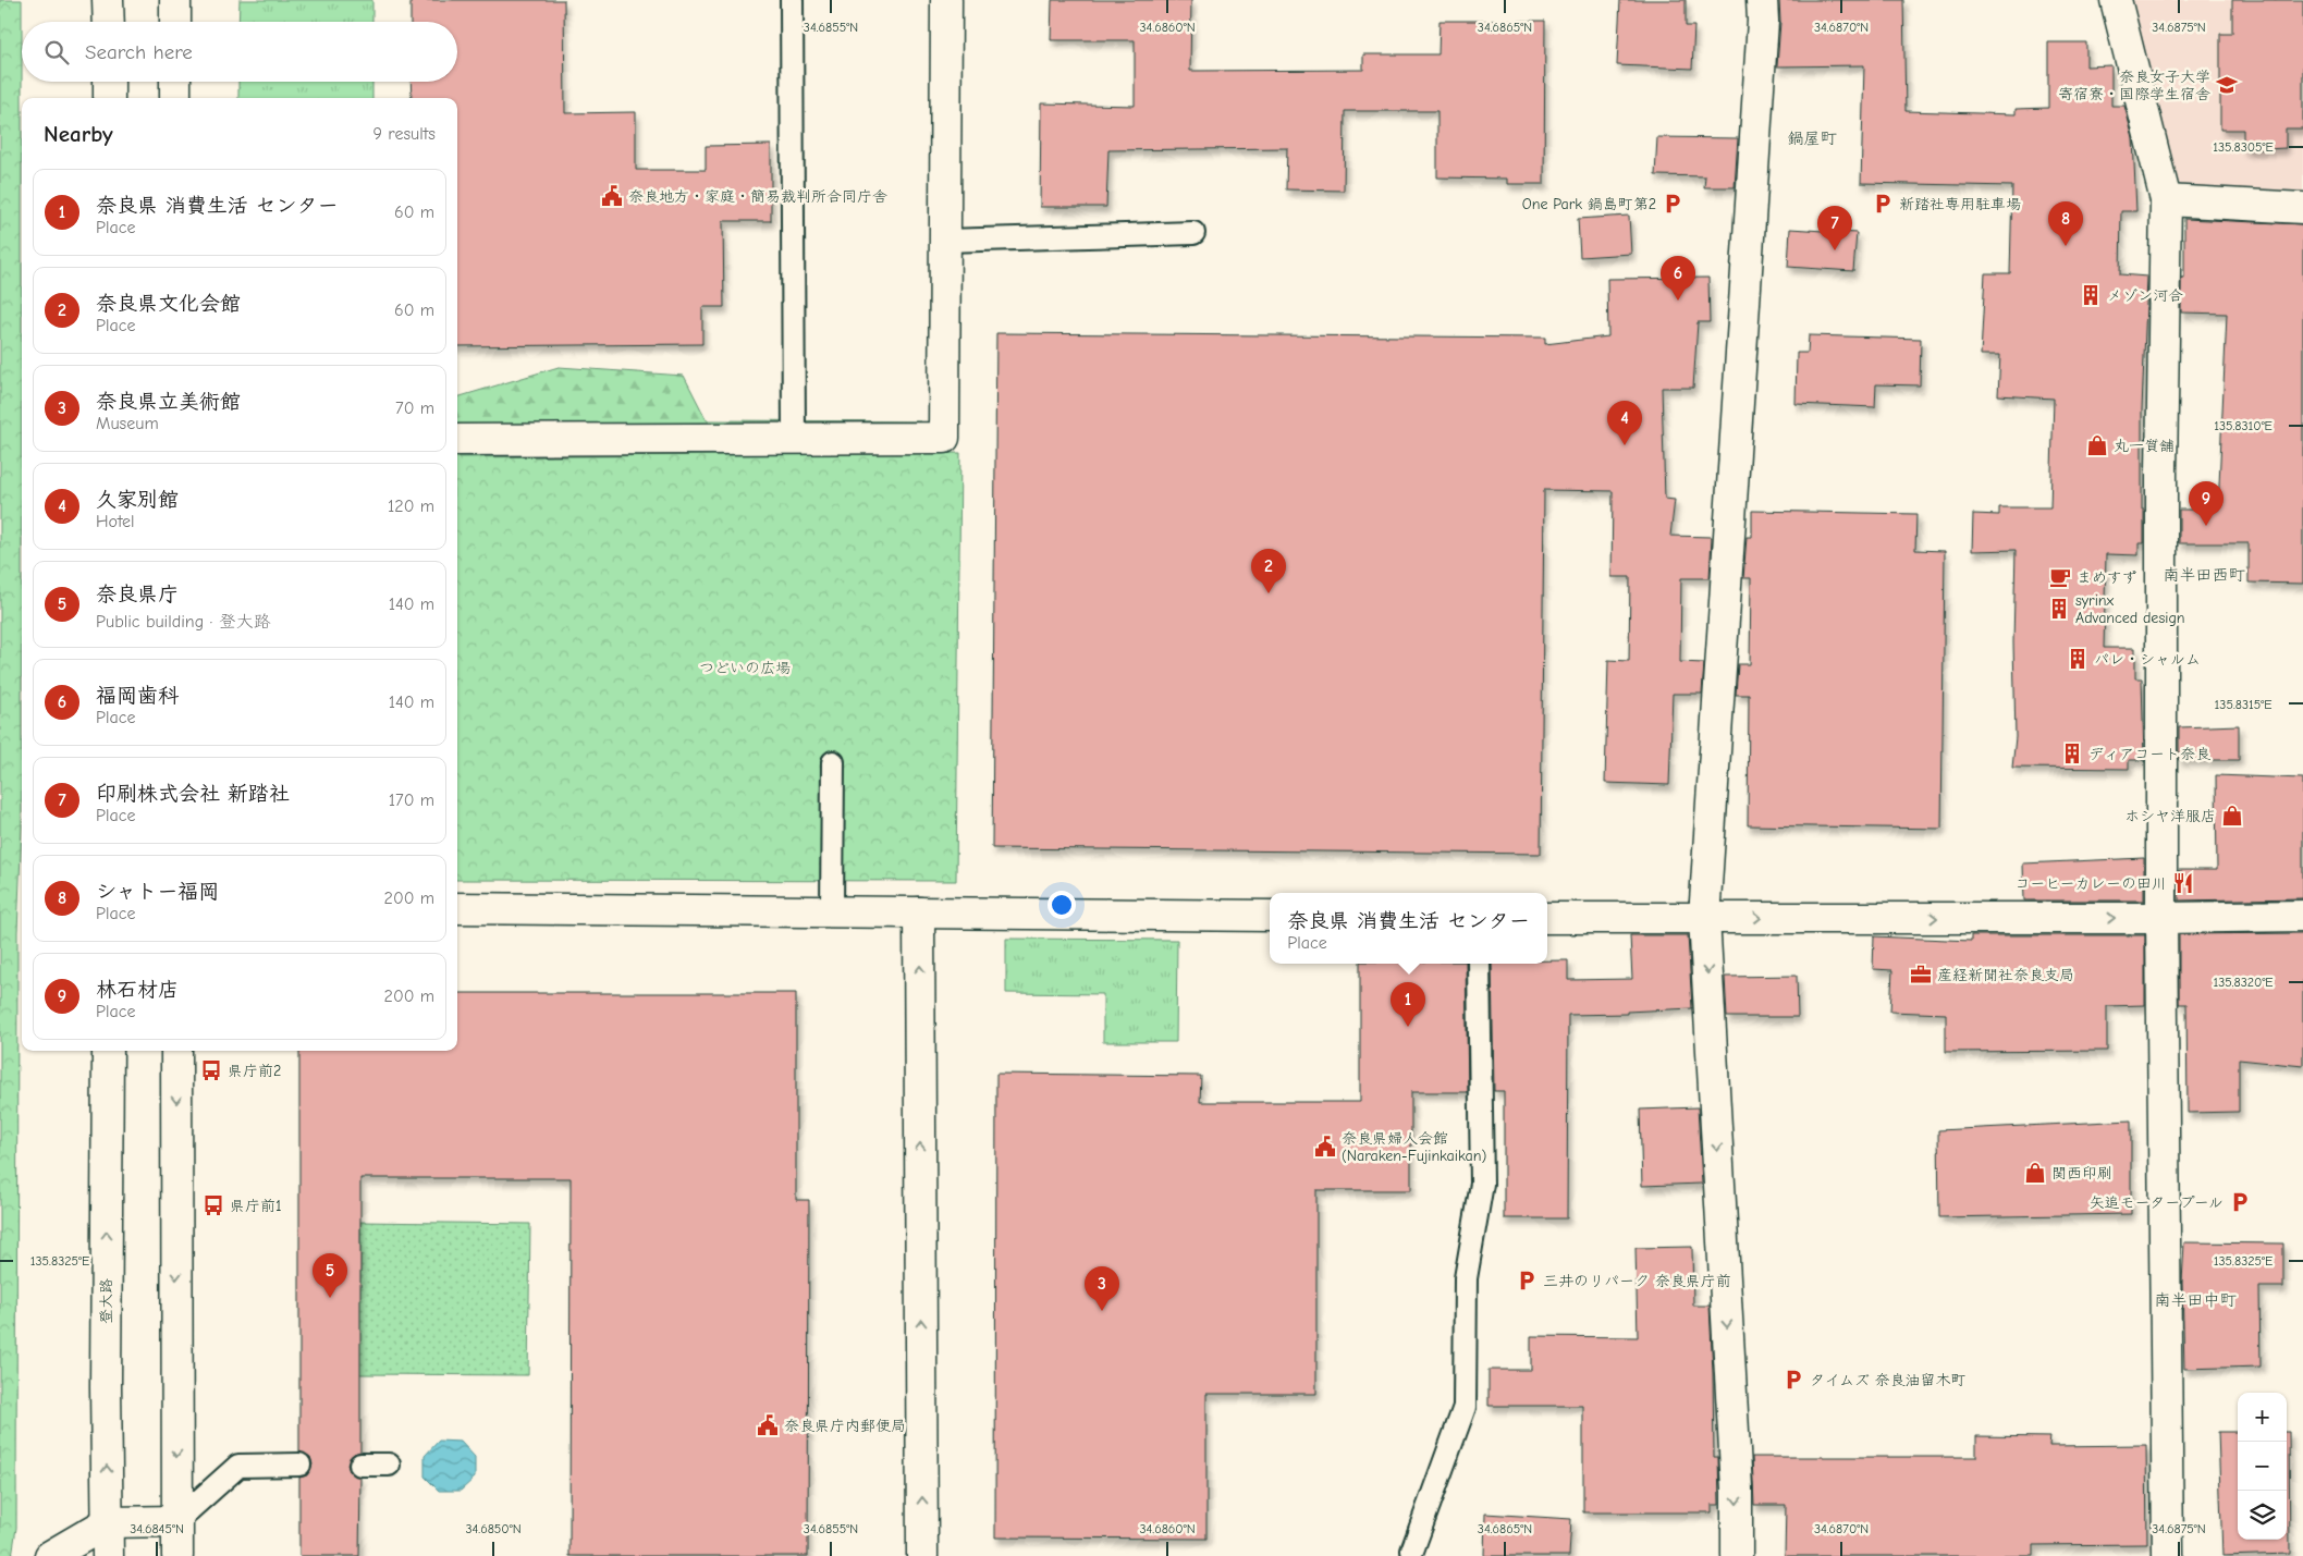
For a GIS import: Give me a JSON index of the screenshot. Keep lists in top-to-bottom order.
{
  "streets": {
    "main road": ["登大路"]
  },
  "districts": ["鍋屋町", "南半田西町", "南半田中町"],
  "parks": ["つどいの広場"],
  "places": {
    "school or university": ["奈良女子大学 寄宿寮・国際学生宿舎"],
    "public building": ["奈良地方・家庭・簡易裁判所合同庁舎", "奈良県婦人会館 (Naraken-Fujinkaikan)", "奈良県庁内郵便局"],
    "parking": [
      "One Park 鍋島町第2",
      "新踏社専用駐車場",
      "矢追モータープール",
      "三井のリパーク 奈良県庁前",
      "タイムズ 奈良油留木町"
    ],
    "building": [
      "メゾン河合",
      "syrinx Advanced design",
      "パレ・シャルム",
      "ディアコート奈良"
    ],
    "shop": ["丸一質舗", "ホシヤ洋服店", "関西印刷"],
    "cafe": ["まめすず"],
    "restaurant": ["コーヒーカレーの田川"],
    "office": ["産経新聞社奈良支局"],
    "bus stop": ["県庁前2", "県庁前1"]
  },
  "page": {
    "search": "Search here",
    "heading": ["Nearby", "9 results"],
    "list": [
      {
        "mark": "1",
        "name": "奈良県 消費生活 センター",
        "note": "Place",
        "value": "60 m"
      },
      {
        "mark": "2",
        "name": "奈良県文化会館",
        "note": "Place",
        "value": "60 m"
      },
      {
        "mark": "3",
        "name": "奈良県立美術館",
        "note": "Museum",
        "value": "70 m"
      },
      {
        "mark": "4",
        "name": "久家別館",
        "note": "Hotel",
        "value": "120 m"
      },
      {
        "mark": "5",
        "name": "奈良県庁",
        "note": "Public building · 登大路",
        "value": "140 m"
      },
      {
        "mark": "6",
        "name": "福岡歯科",
        "note": "Place",
        "value": "140 m"
      },
      {
        "mark": "7",
        "name": "印刷株式会社 新踏社",
        "note": "Place",
        "value": "170 m"
      },
      {
        "mark": "8",
        "name": "シャトー福岡",
        "note": "Place",
        "value": "200 m"
      },
      {
        "mark": "9",
        "name": "林石材店",
        "note": "Place",
        "value": "200 m"
      }
    ],
    "pins": [
      "8",
      "7",
      "6",
      "4",
      "9",
      "2",
      "1",
      "5",
      "3"
    ],
    "popup": ["奈良県 消費生活 センター", "Place"],
    "map_buttons": ["+", "−"]
  },
  "coordinates": [
    "34.6855°N",
    "34.6860°N",
    "34.6865°N",
    "34.6870°N",
    "34.6875°N",
    "135.8305°E",
    "135.8310°E",
    "135.8315°E",
    "135.8320°E",
    "135.8325°E",
    "34.6845°N",
    "34.6850°N"
  ]
}
